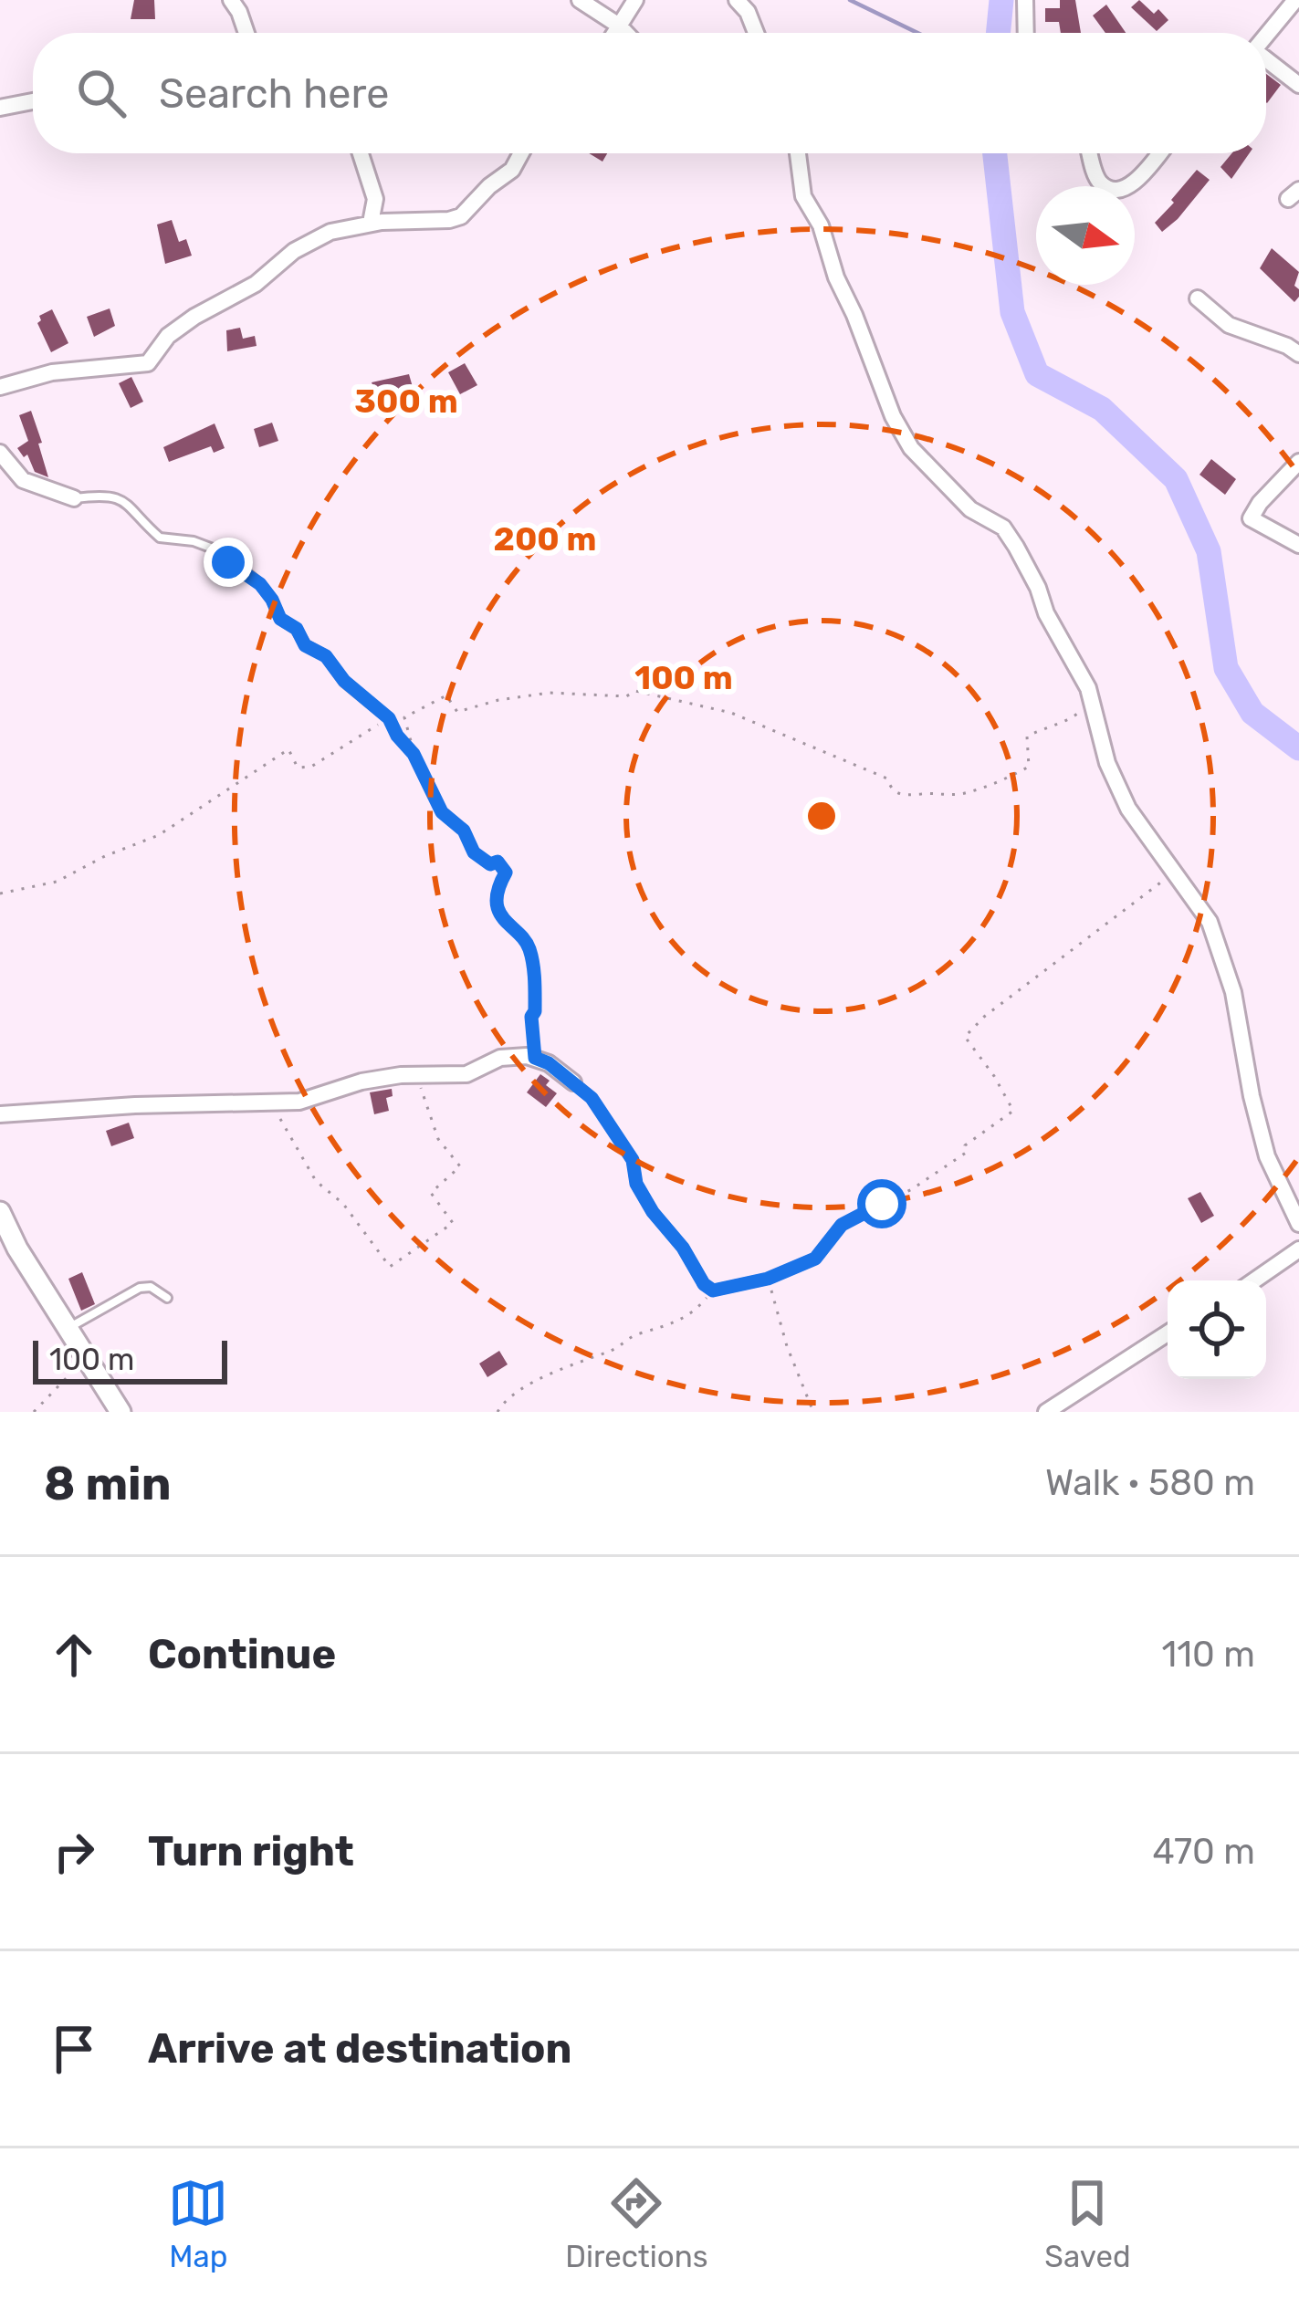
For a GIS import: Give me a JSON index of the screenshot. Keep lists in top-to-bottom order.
{
  "scale_bar": "100 m",
  "north": "right",
  "page": {
    "search": "Search here",
    "scale": "100 m",
    "heading": ["8 min", "Walk · 580 m"],
    "list": [
      ["Continue", "110 m"],
      ["Turn right", "470 m"],
      "Arrive at destination"
    ],
    "nav": ["Map", "Directions", "Saved"]
  },
  "rings": ["300 m", "200 m", "100 m"]
}
